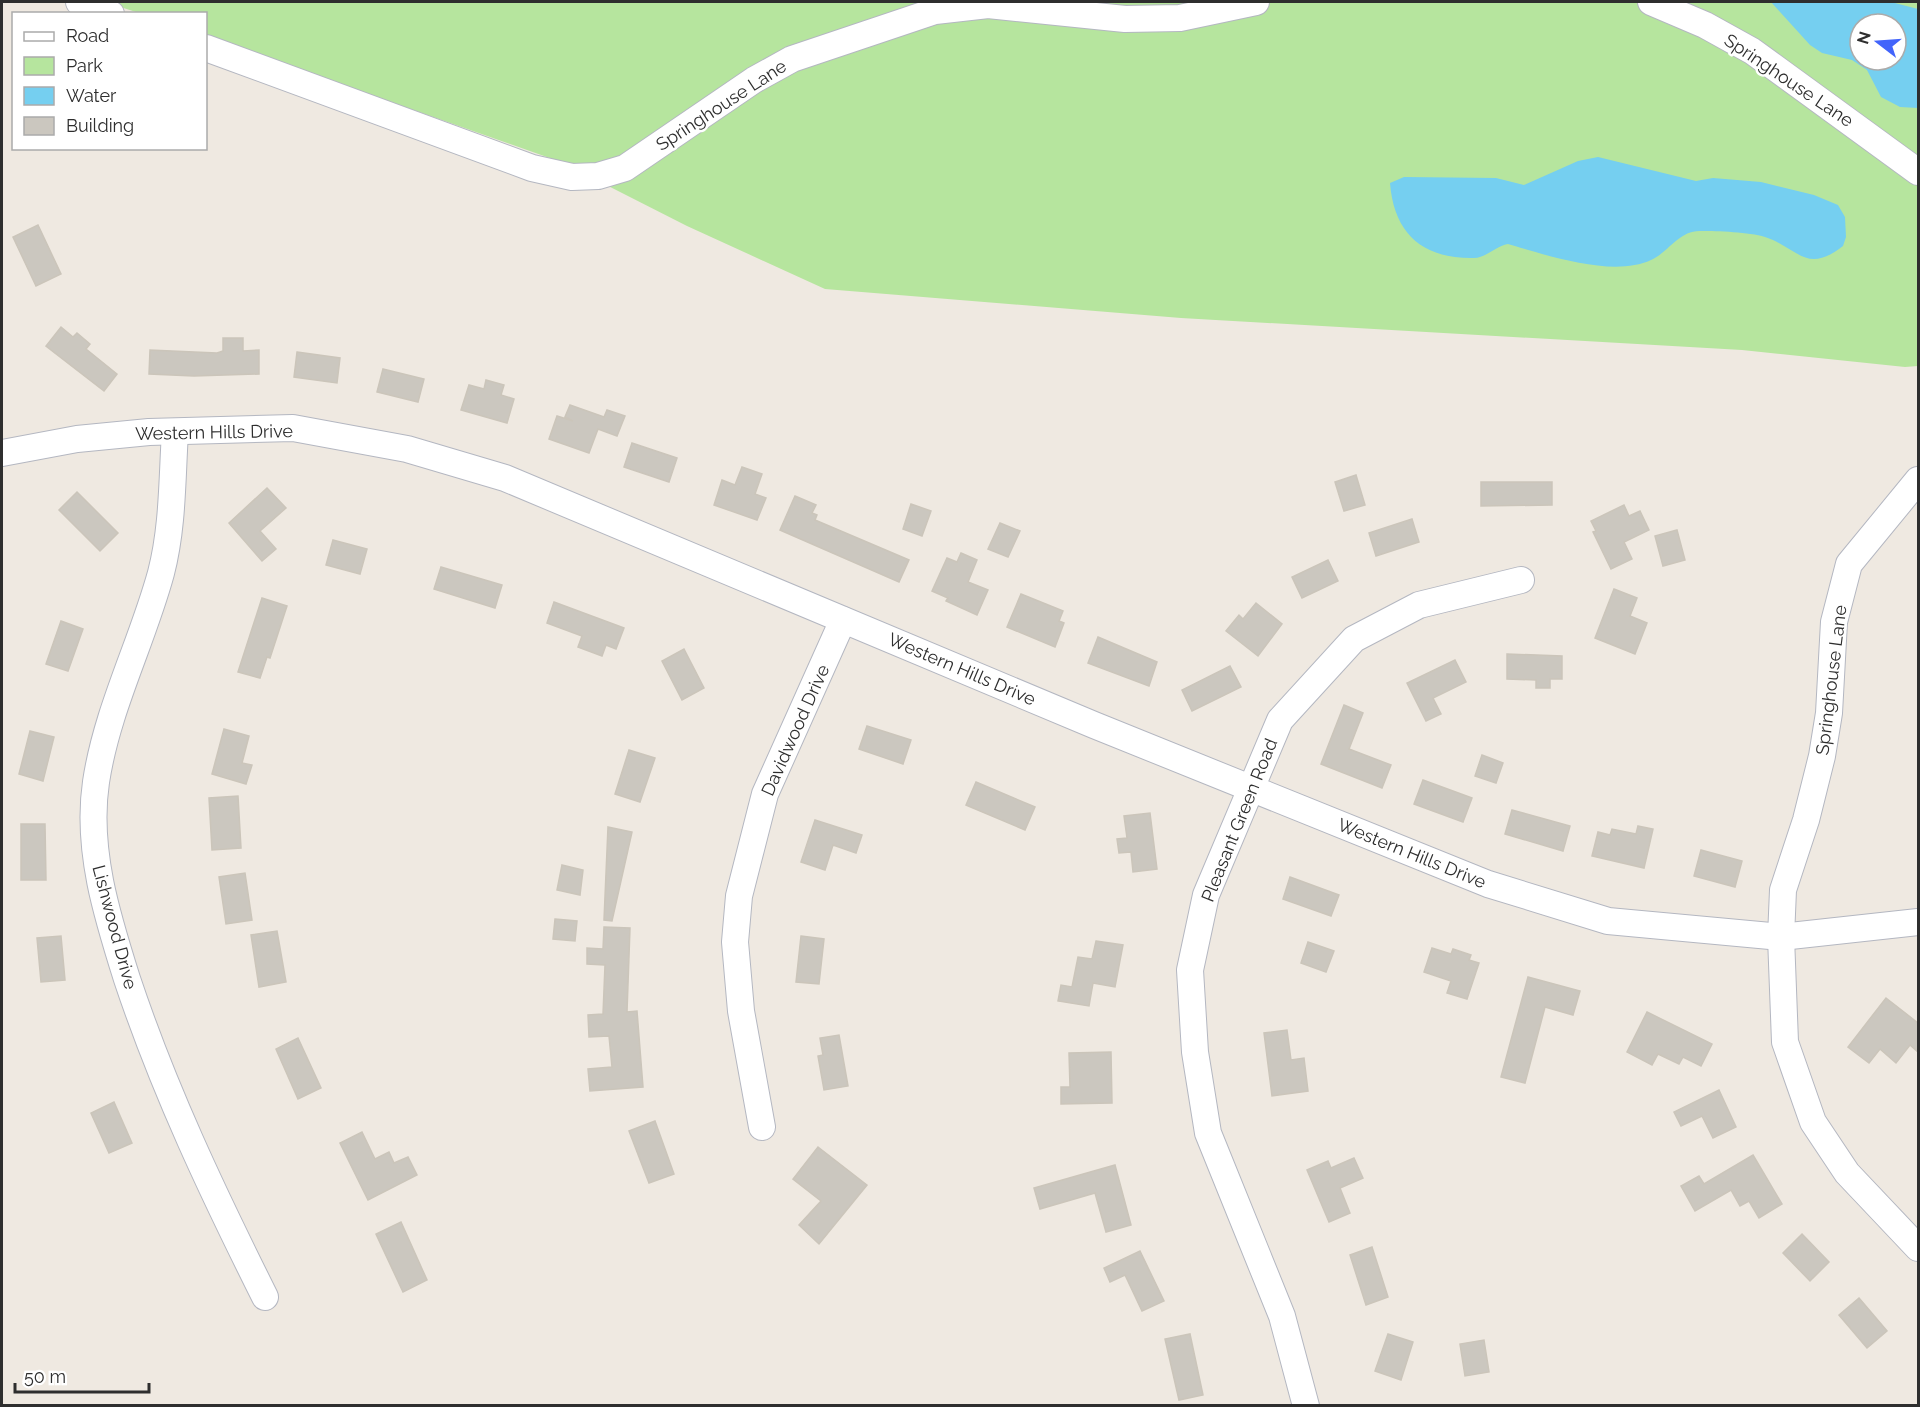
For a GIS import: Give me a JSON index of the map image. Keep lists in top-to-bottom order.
{
  "streets": {
    "street": [
      "Springhouse Lane",
      "Western Hills Drive",
      "Davidwood Drive",
      "Pleasant Green Road",
      "Lishwood Drive"
    ]
  },
  "crossings": [
    ["Springhouse Lane", "Western Hills Drive"],
    ["Western Hills Drive", "Davidwood Drive"],
    ["Western Hills Drive", "Pleasant Green Road"],
    ["Western Hills Drive", "Lishwood Drive"]
  ],
  "legend": [
    "Road",
    "Park",
    "Water",
    "Building"
  ],
  "scale_bar": "50 m",
  "north": "left"
}
